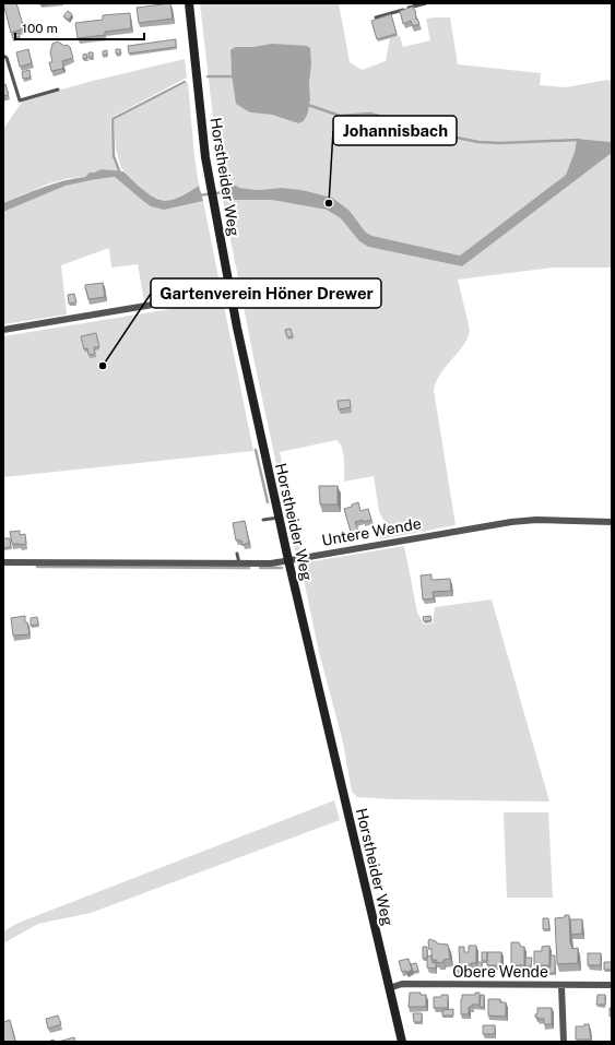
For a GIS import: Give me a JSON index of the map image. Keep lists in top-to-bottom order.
{
  "streets": {
    "street": ["Horstheider Weg", "Untere Wende", "Obere Wende"]
  },
  "crossings": [
    ["Horstheider Weg", "Untere Wende"],
    ["Horstheider Weg", "Obere Wende"]
  ],
  "places": ["Johannisbach", "Gartenverein Höner Drewer"],
  "scale_bar": "100 m"
}
